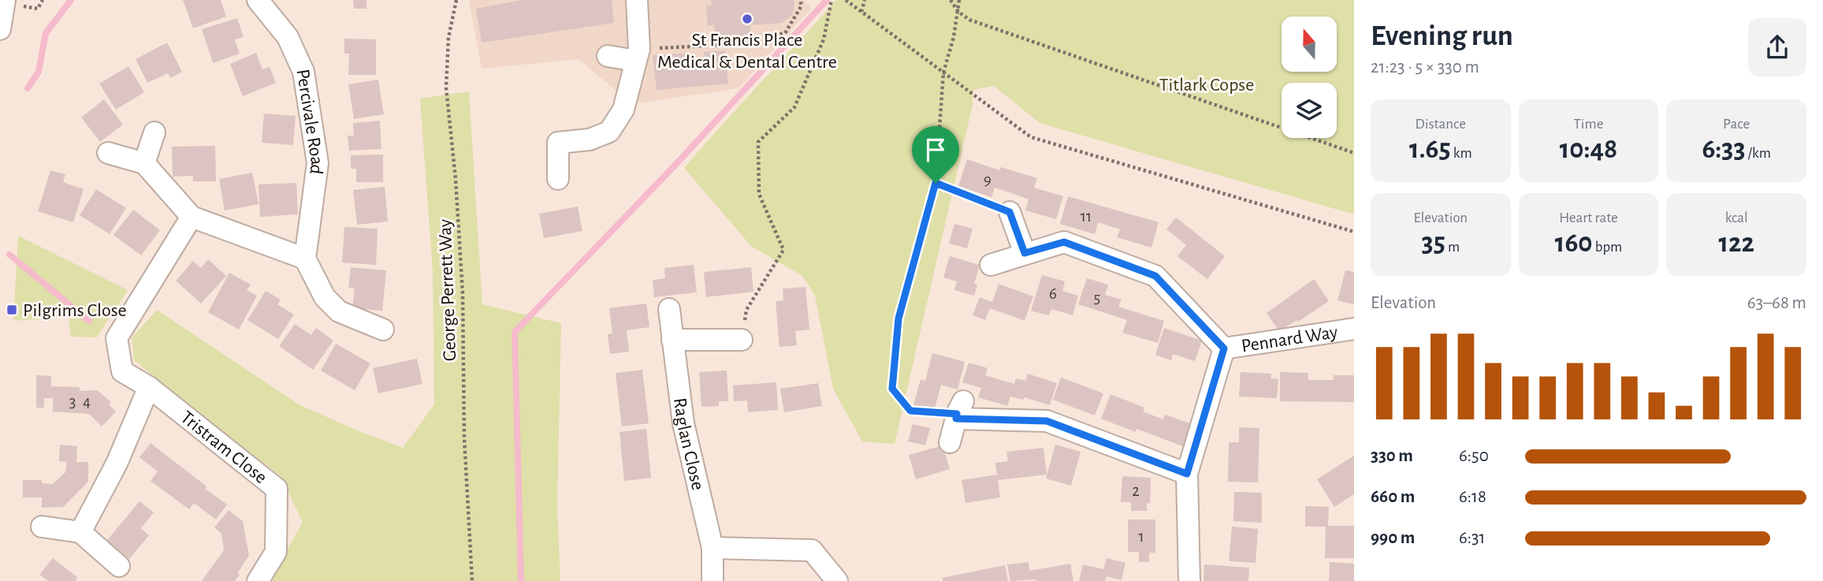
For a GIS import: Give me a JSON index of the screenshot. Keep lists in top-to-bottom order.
{
  "streets": {
    "street": [
      "Percivale Road",
      "Pennard Way",
      "Raglan Close",
      "Tristram Close"
    ],
    "path": ["George Perrett Way"]
  },
  "parks": ["Titlark Copse"],
  "places": {
    "other": ["St Francis Place Medical & Dental Centre"],
    "transit": ["Pilgrims Close"]
  },
  "house_numbers": [
    "9",
    "11",
    "6",
    "5",
    "3",
    "4",
    "2",
    "1"
  ],
  "north": "top",
  "page": {
    "heading": ["Evening run", "21:23 · 5 × 330 m"],
    "stats": [
      ["Distance", "1.65 km"],
      ["Time", "10:48"],
      ["Pace", "6:33 /km"],
      ["Elevation", "35 m"],
      ["Heart rate", "160 bpm"],
      ["kcal", "122"]
    ],
    "chart": ["Elevation", "63–68 m"],
    "list": [
      {
        "name": "330 m",
        "note": "6:50"
      },
      {
        "name": "660 m",
        "note": "6:18"
      },
      {
        "name": "990 m",
        "note": "6:31"
      }
    ]
  }
}
